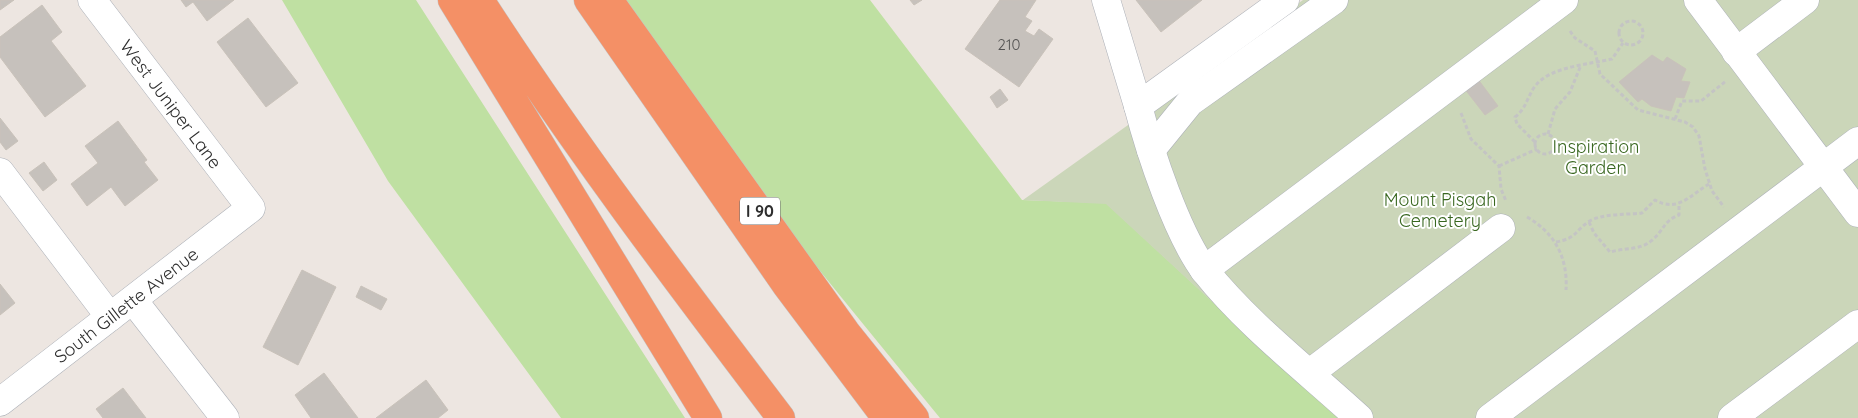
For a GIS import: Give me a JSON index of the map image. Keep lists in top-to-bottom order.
{
  "streets": {
    "highway": ["I 90"],
    "street": ["West Juniper Lane", "South Gillette Avenue"]
  },
  "crossings": [
    ["West Juniper Lane", "South Gillette Avenue"]
  ],
  "parks": ["Inspiration Garden", "Mount Pisgah Cemetery"],
  "house_numbers": ["210"]
}
